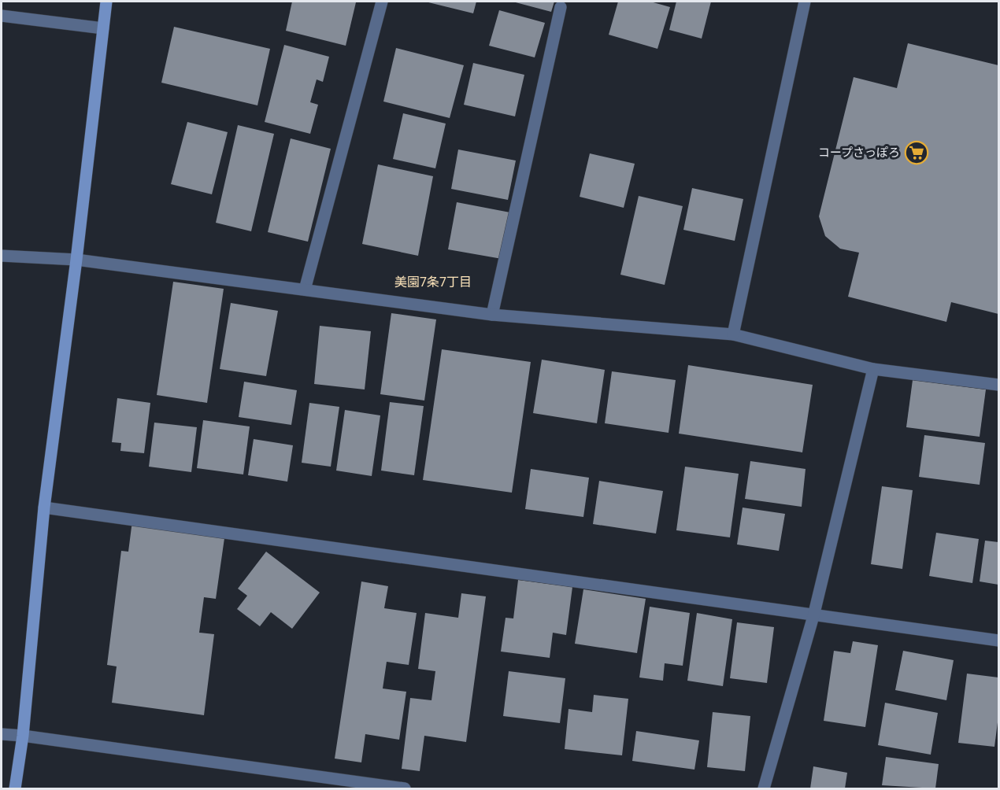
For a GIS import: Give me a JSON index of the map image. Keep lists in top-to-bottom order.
{
  "districts": ["美園7条7丁目"],
  "places": {
    "supermarket": ["コープさっぽろ"]
  }
}
